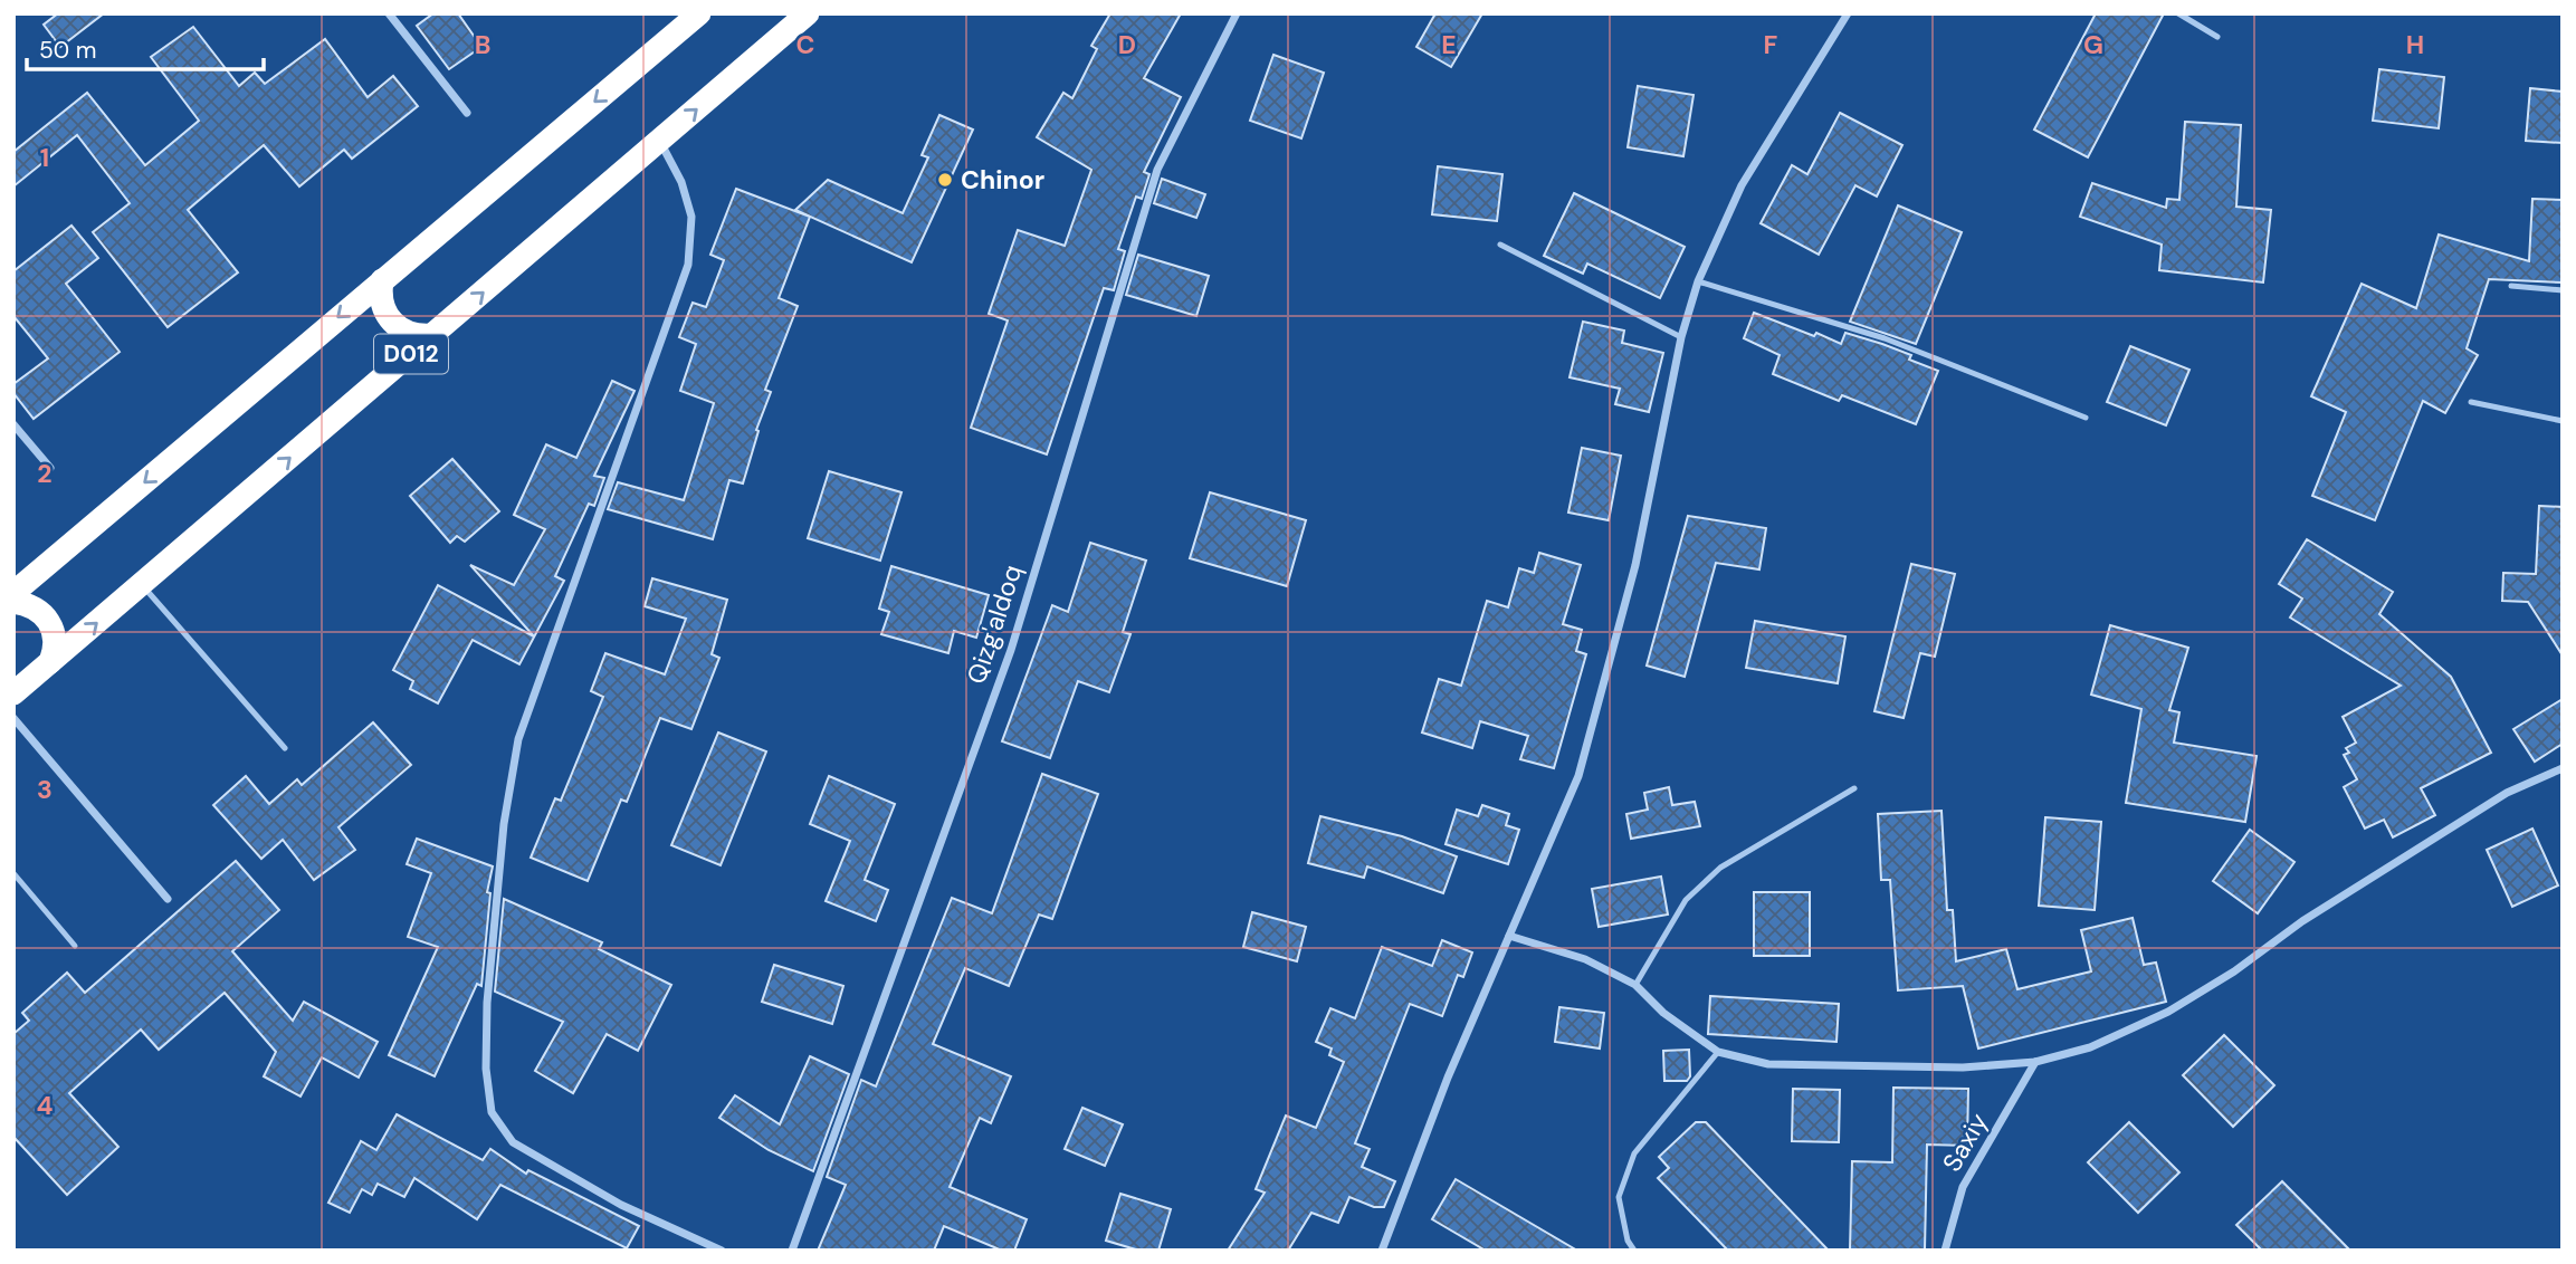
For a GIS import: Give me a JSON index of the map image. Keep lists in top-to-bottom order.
{
  "streets": {
    "highway": ["D012"],
    "street": ["Qizg'aldoq", "Saxiy"]
  },
  "places": ["Chinor"],
  "scale_bar": "50 m",
  "grid": {
    "columns": [
      "B",
      "C",
      "D",
      "E",
      "F",
      "G",
      "H"
    ],
    "rows": [
      "1",
      "2",
      "3",
      "4"
    ]
  }
}
